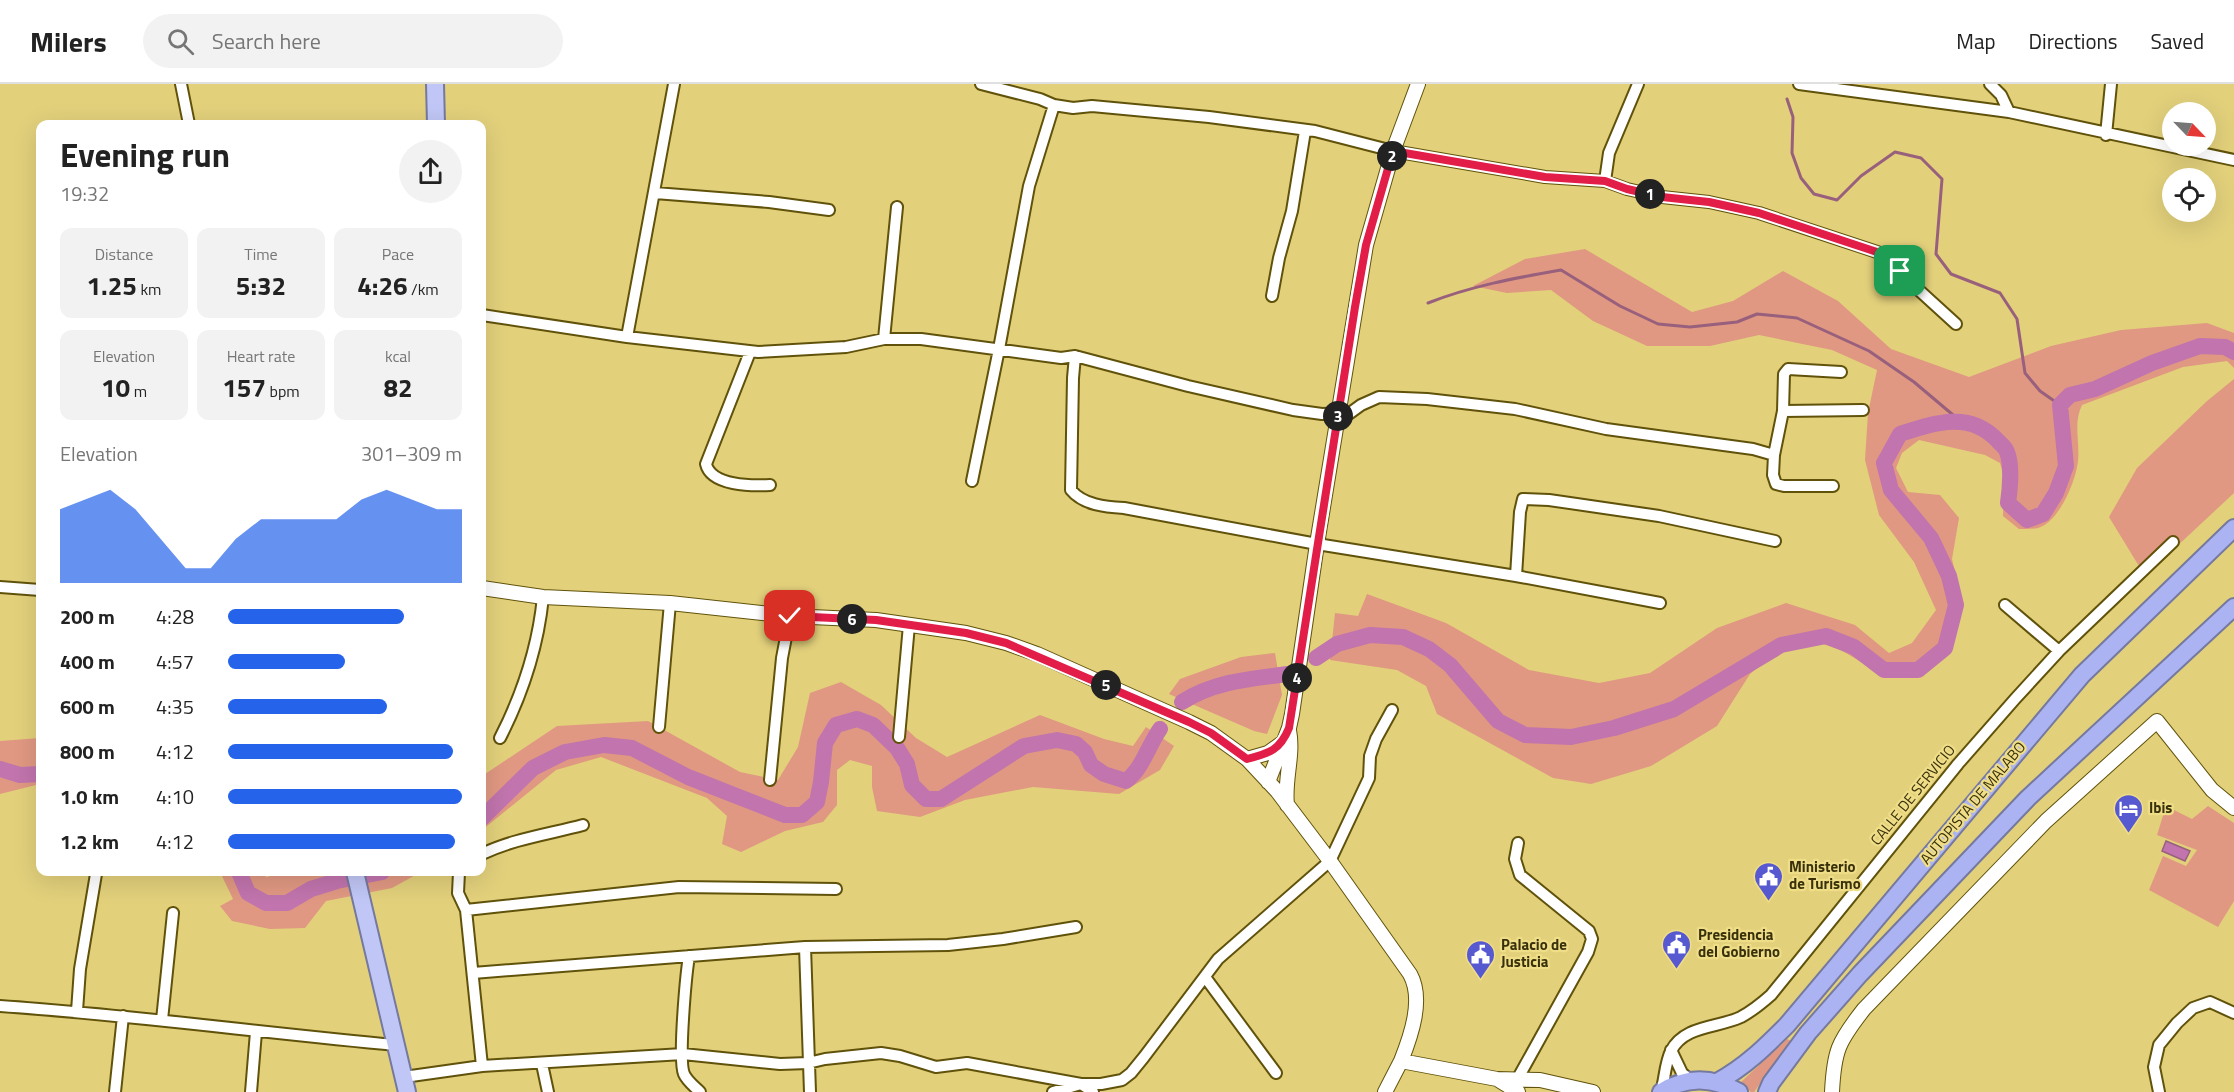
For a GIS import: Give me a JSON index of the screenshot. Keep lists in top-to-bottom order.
{
  "streets": {
    "highway": ["AUTOPISTA DE MALABO"],
    "street": ["CALLE DE SERVICIO"]
  },
  "places": {
    "hotel": ["Ibis"],
    "public building": ["Ministerio de Turismo", "Presidencia del Gobierno", "Palacio de Justicia"]
  },
  "north": "bottom right",
  "page": {
    "header": "Milers",
    "search": "Search here",
    "nav": ["Map", "Directions", "Saved"],
    "heading": ["Evening run", "19:32"],
    "pins": [
      "2",
      "1",
      "3",
      "6",
      "4",
      "5"
    ],
    "stats": [
      ["Distance", "1.25 km"],
      ["Time", "5:32"],
      ["Pace", "4:26 /km"],
      ["Elevation", "10 m"],
      ["Heart rate", "157 bpm"],
      ["kcal", "82"]
    ],
    "chart": ["Elevation", "301–309 m"],
    "list": [
      {
        "name": "200 m",
        "note": "4:28"
      },
      {
        "name": "400 m",
        "note": "4:57"
      },
      {
        "name": "600 m",
        "note": "4:35"
      },
      {
        "name": "800 m",
        "note": "4:12"
      },
      {
        "name": "1.0 km",
        "note": "4:10"
      },
      {
        "name": "1.2 km",
        "note": "4:12"
      }
    ]
  }
}
